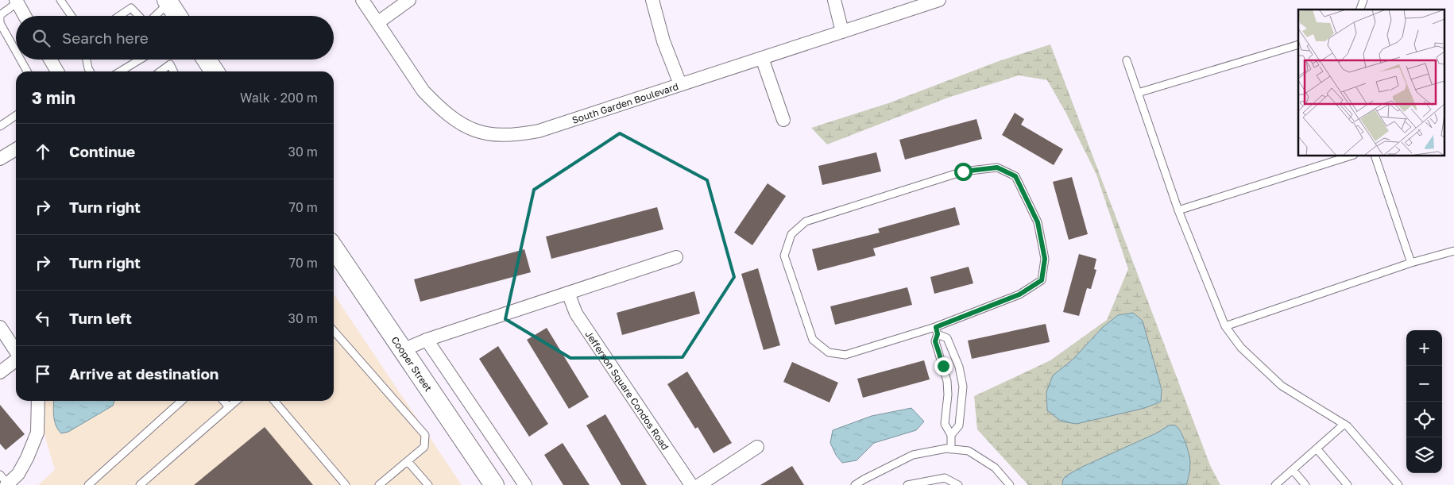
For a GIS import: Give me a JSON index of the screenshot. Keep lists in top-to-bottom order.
{
  "streets": {
    "street": ["South Garden Boulevard", "Cooper Street", "Jefferson Square Condos Road"]
  },
  "page": {
    "search": "Search here",
    "heading": ["3 min", "Walk · 200 m"],
    "list": [
      ["Continue", "30 m"],
      ["Turn right", "70 m"],
      ["Turn right", "70 m"],
      ["Turn left", "30 m"],
      "Arrive at destination"
    ],
    "map_buttons": ["+", "−"]
  }
}
